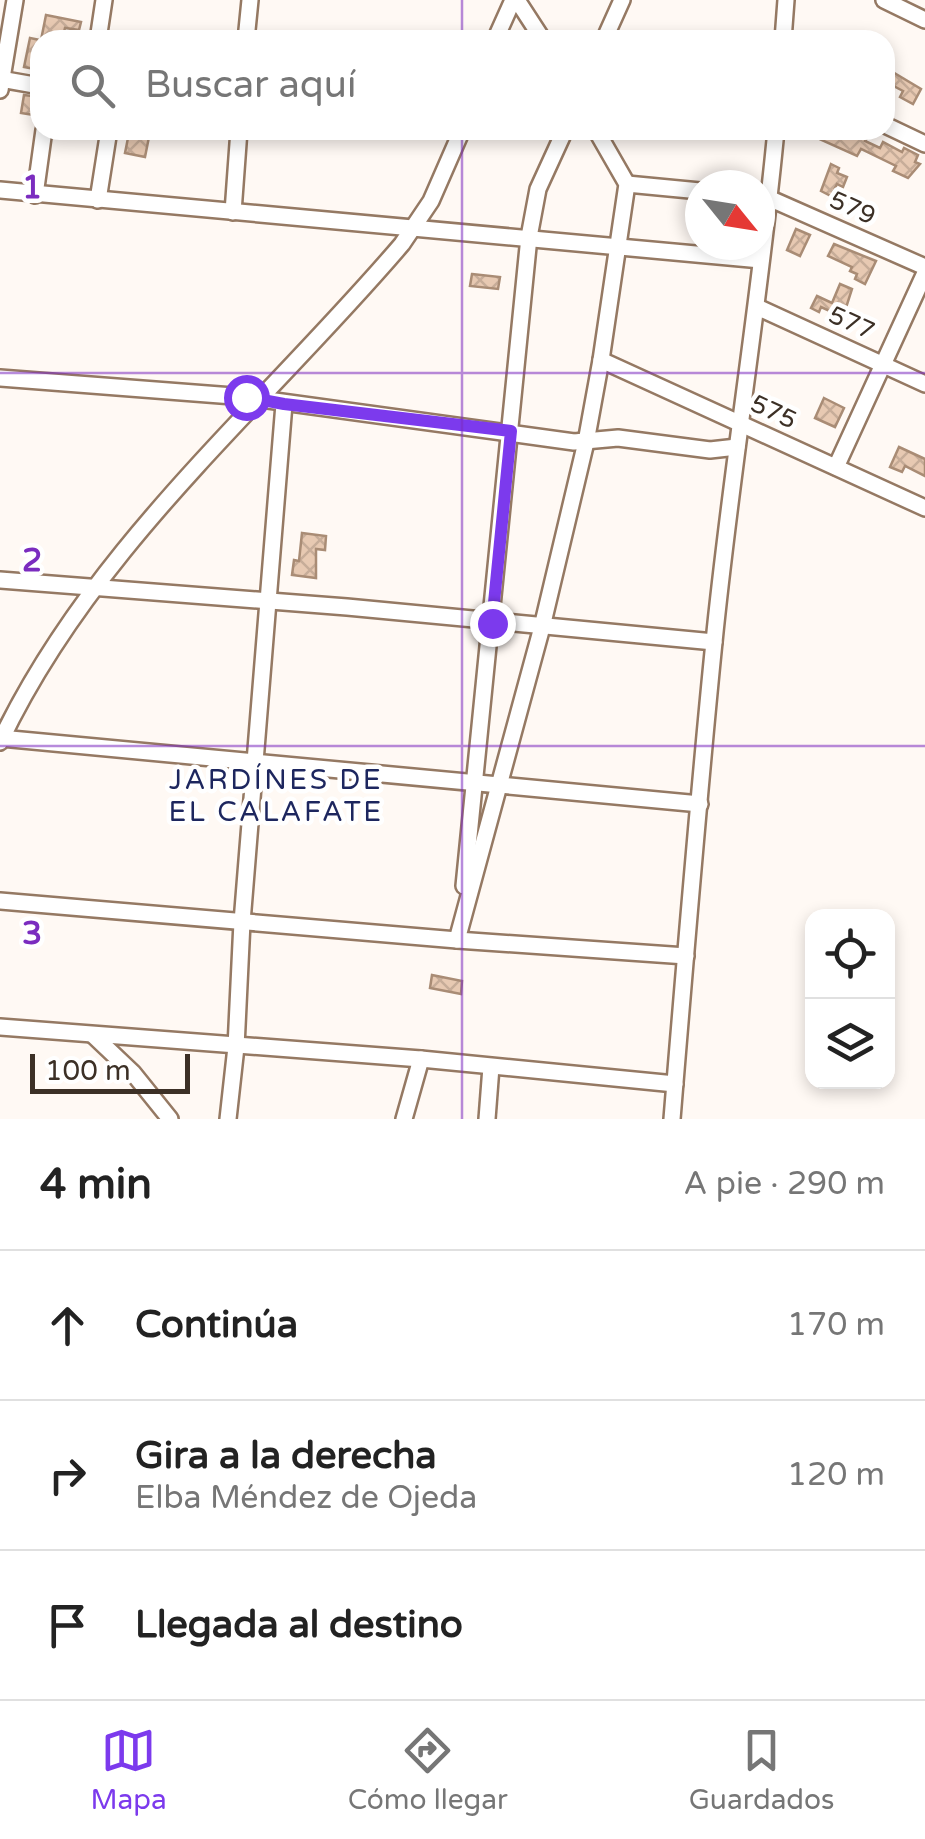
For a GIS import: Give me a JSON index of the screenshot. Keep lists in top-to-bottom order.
{
  "streets": {
    "street": ["579", "577", "575"]
  },
  "districts": ["JARDÍNES DE EL CALAFATE"],
  "scale_bar": "100 m",
  "north": "bottom right",
  "page": {
    "search": "Buscar aquí",
    "scale": "100 m",
    "heading": ["4 min", "A pie · 290 m"],
    "list": [
      ["Continúa", "170 m"],
      ["Gira a la derecha", "Elba Méndez de Ojeda", "120 m"],
      "Llegada al destino"
    ],
    "nav": ["Mapa", "Cómo llegar", "Guardados"]
  },
  "grid": {
    "rows": ["1", "2", "3"]
  }
}
